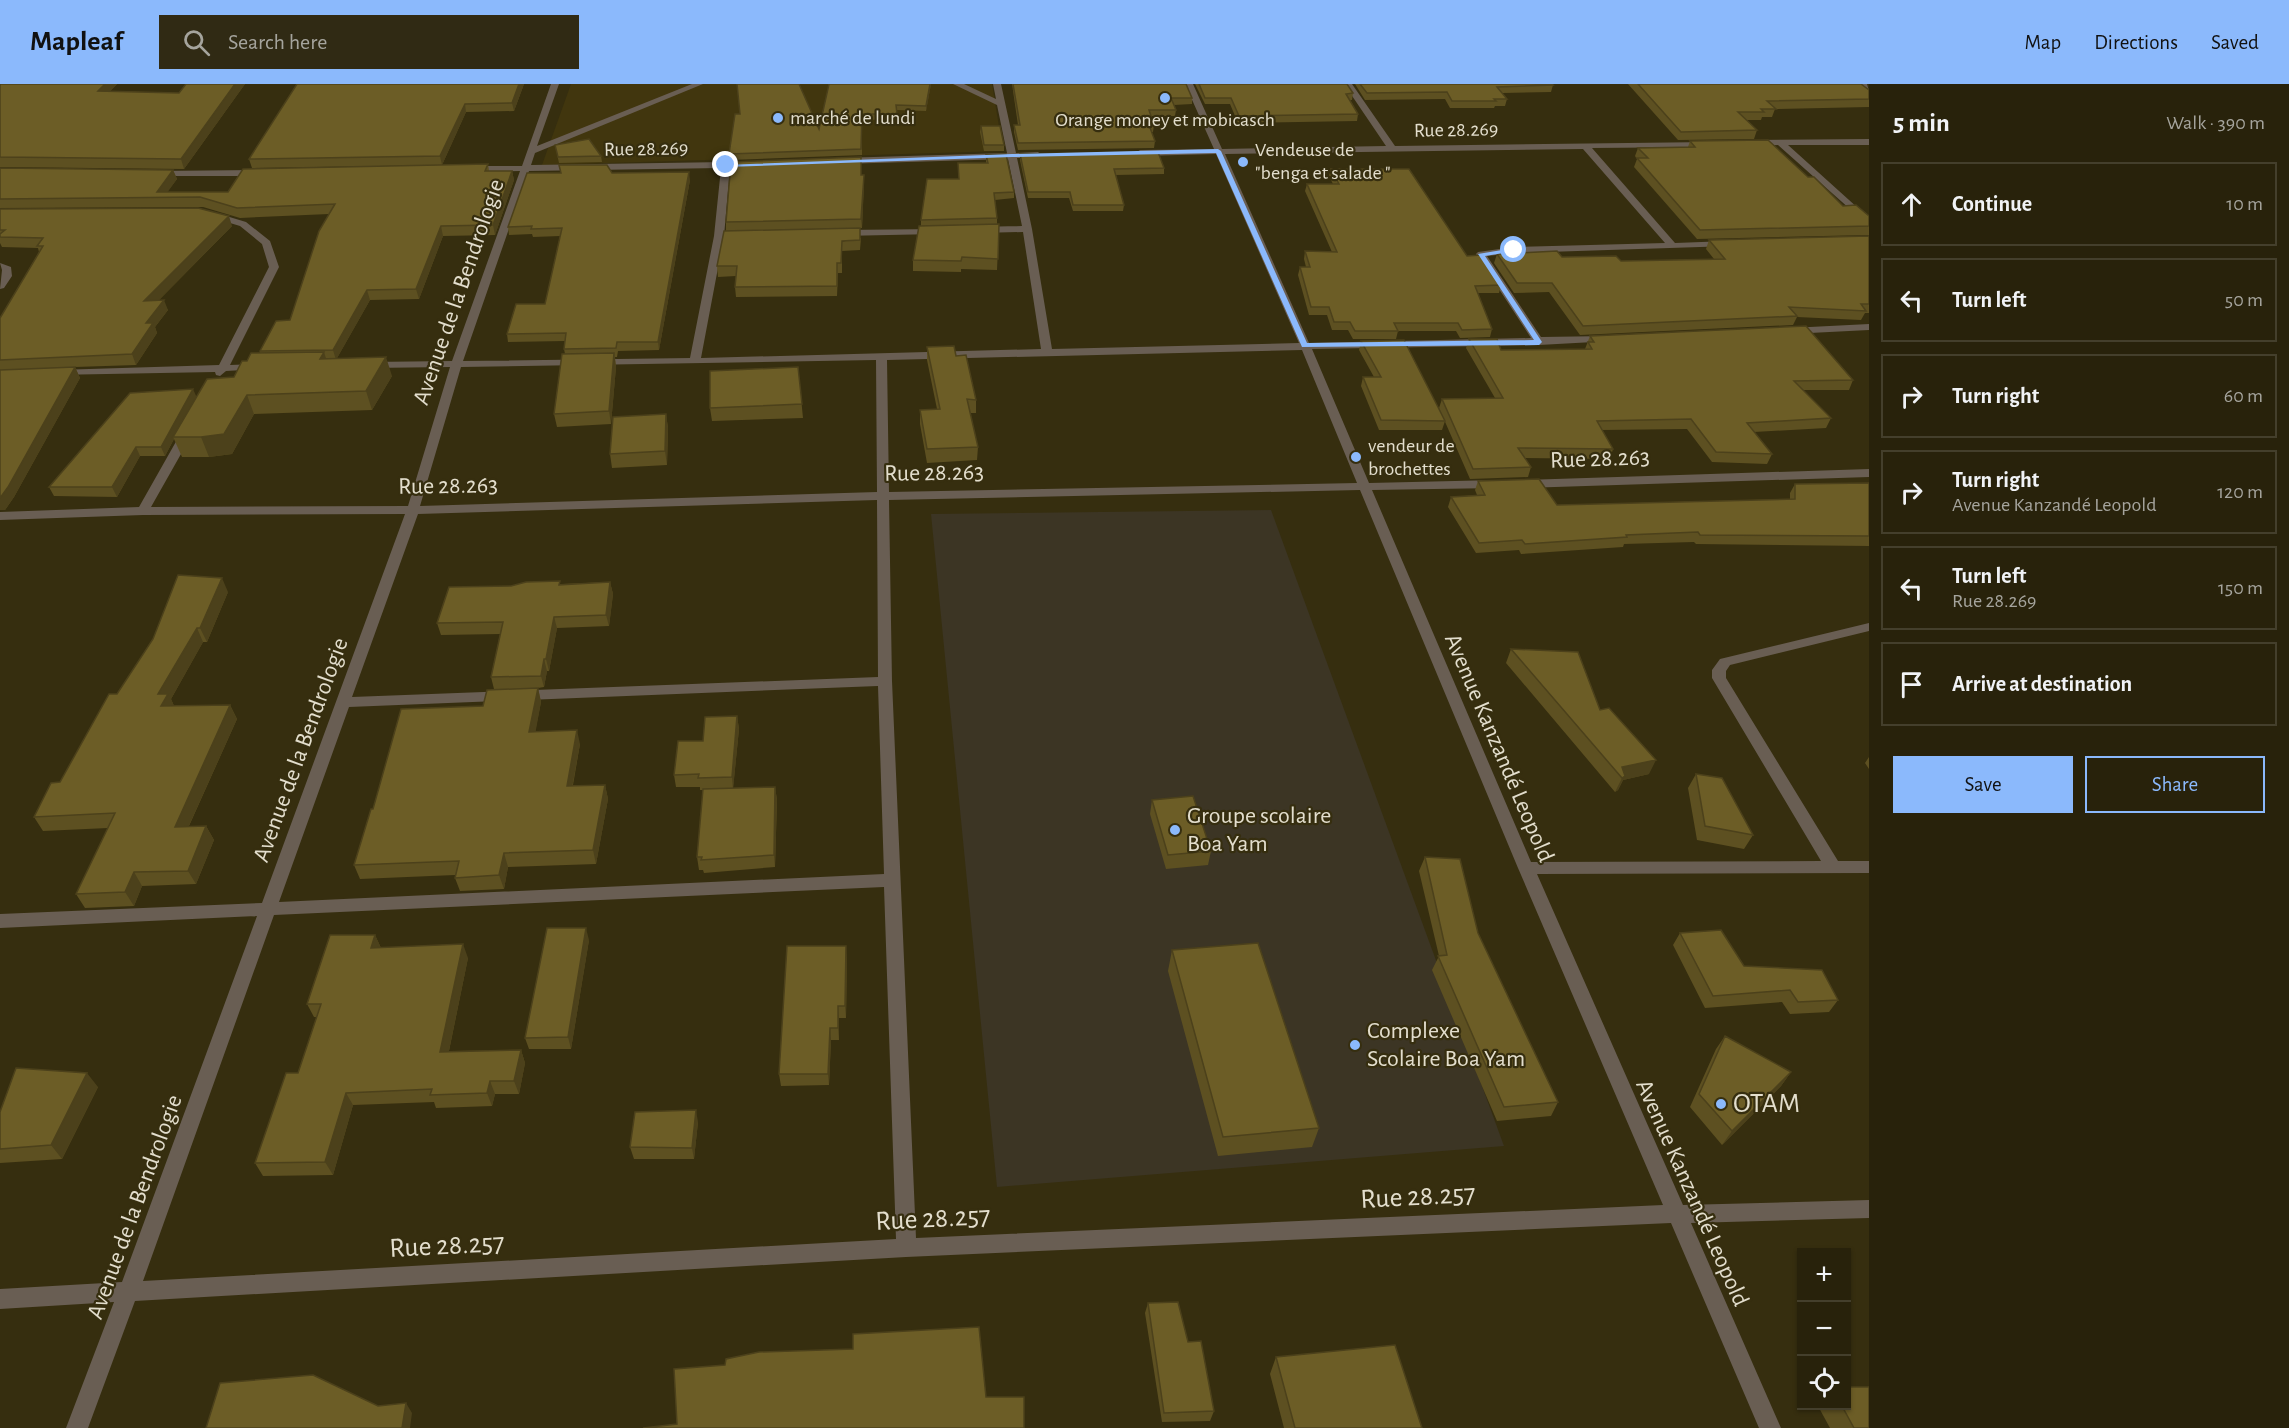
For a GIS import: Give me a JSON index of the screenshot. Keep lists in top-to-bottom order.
{
  "streets": {
    "street": [
      "Rue 28.269",
      "Avenue de la Bendrologie",
      "Rue 28.263",
      "Avenue Kanzandé Leopold",
      "Rue 28.257"
    ]
  },
  "crossings": [
    ["Rue 28.269", "Avenue de la Bendrologie"],
    ["Rue 28.269", "Avenue Kanzandé Leopold"],
    ["Avenue de la Bendrologie", "Rue 28.263"],
    ["Avenue de la Bendrologie", "Rue 28.257"],
    ["Rue 28.263", "Avenue Kanzandé Leopold"],
    ["Avenue Kanzandé Leopold", "Rue 28.257"]
  ],
  "places": [
    "Orange money et mobicasch",
    "marché de lundi",
    "Vendeuse de \"benga et salade \"",
    "vendeur de brochettes",
    "Groupe scolaire Boa Yam",
    "Complexe Scolaire Boa Yam",
    "OTAM"
  ],
  "page": {
    "header": "Mapleaf",
    "search": "Search here",
    "nav": ["Map", "Directions", "Saved"],
    "heading": ["5 min", "Walk · 390 m"],
    "list": [
      ["Continue", "10 m"],
      ["Turn left", "50 m"],
      ["Turn right", "60 m"],
      ["Turn right", "Avenue Kanzandé Leopold", "120 m"],
      ["Turn left", "Rue 28.269", "150 m"],
      "Arrive at destination"
    ],
    "buttons": ["Save", "Share"],
    "map_buttons": ["+", "−"]
  }
}
